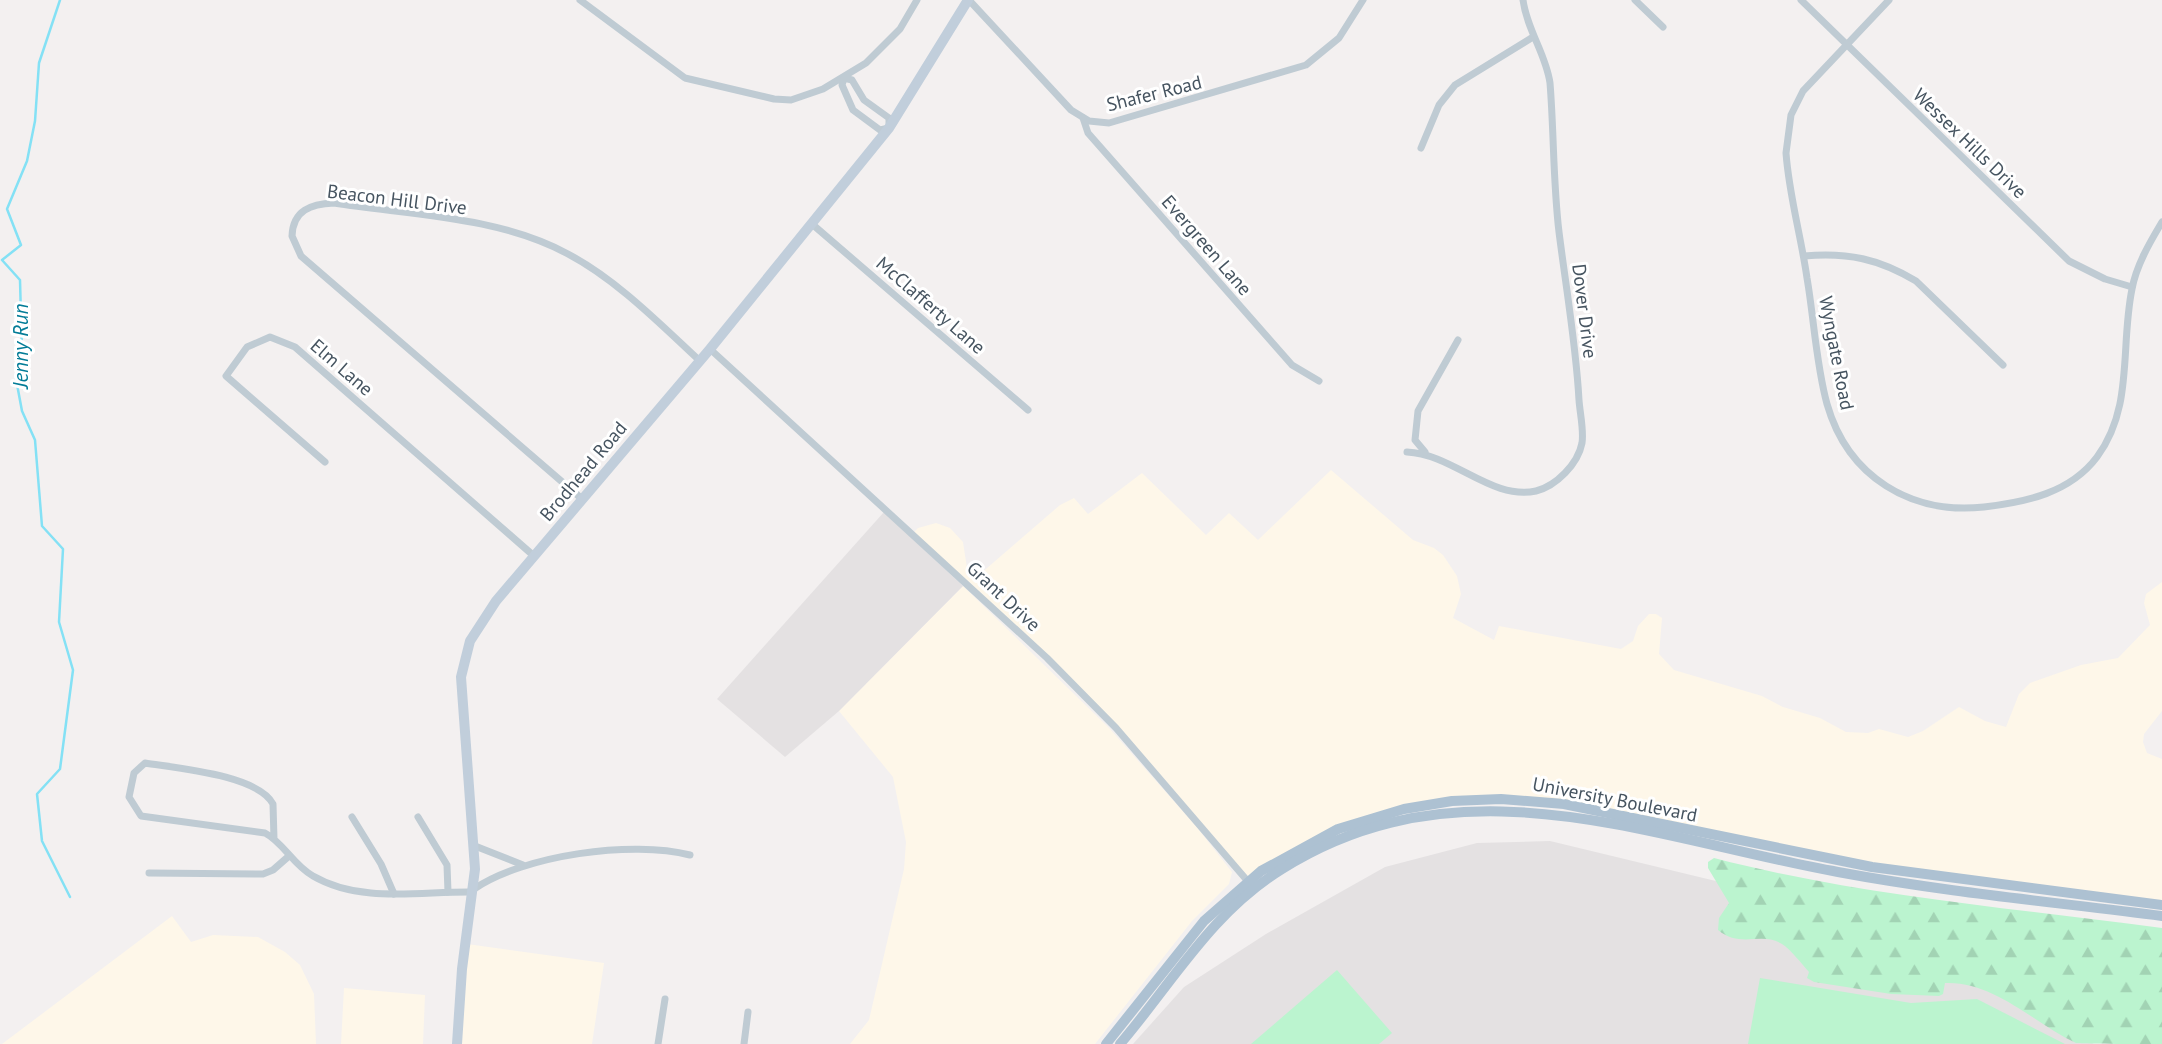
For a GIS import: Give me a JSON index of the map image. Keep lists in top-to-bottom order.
{
  "streets": {
    "main road": ["Brodhead Road", "University Boulevard"],
    "street": [
      "Shafer Road",
      "Wessex Hills Drive",
      "Beacon Hill Drive",
      "Evergreen Lane",
      "McClafferty Lane",
      "Dover Drive",
      "Wyngate Road",
      "Elm Lane",
      "Grant Drive"
    ]
  },
  "crossings": [
    ["Shafer Road", "Evergreen Lane"],
    ["Shafer Road", "Brodhead Road"],
    ["Wessex Hills Drive", "Wyngate Road"],
    ["Beacon Hill Drive", "Brodhead Road"],
    ["McClafferty Lane", "Brodhead Road"],
    ["Elm Lane", "Brodhead Road"],
    ["Brodhead Road", "Grant Drive"],
    ["Grant Drive", "University Boulevard"]
  ],
  "water": ["Jenny Run"]
}
